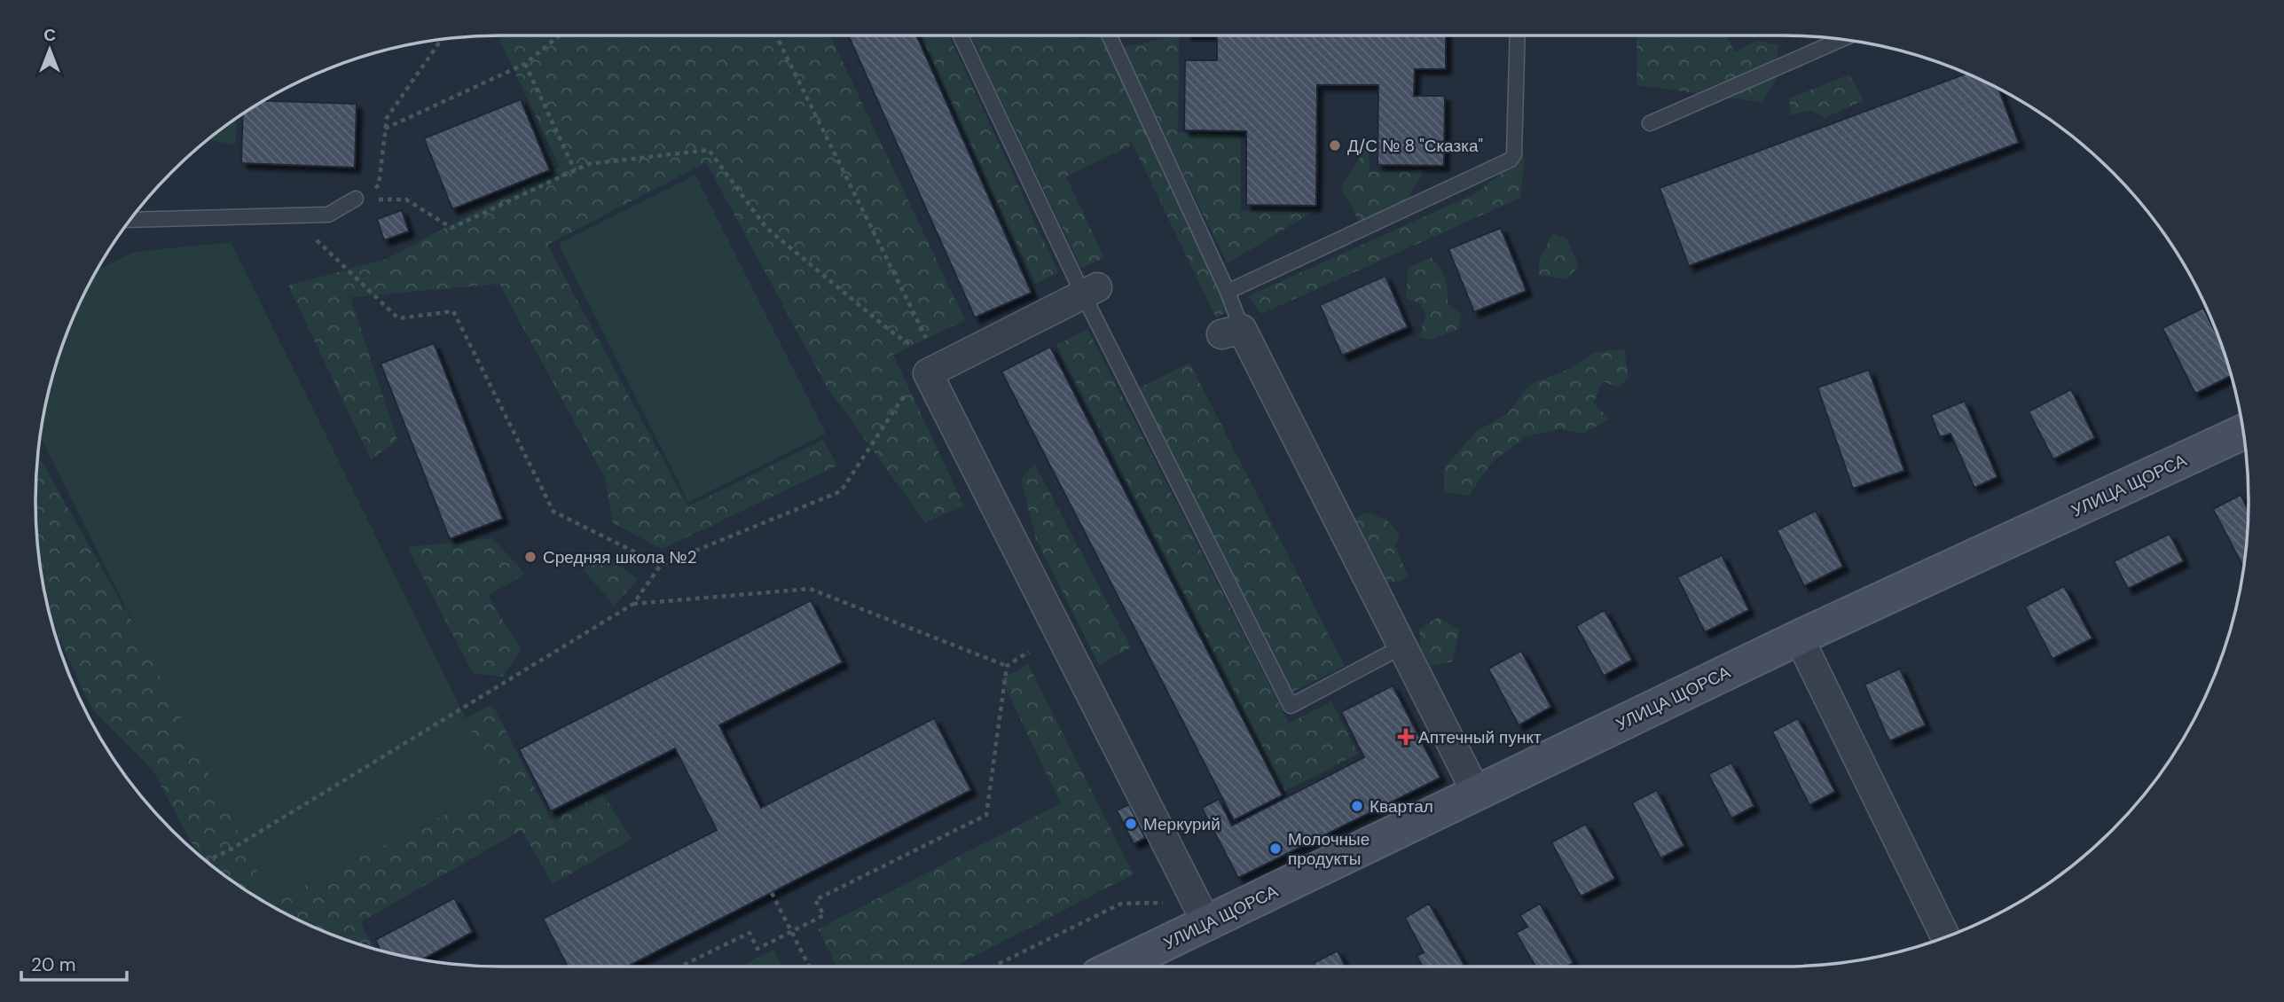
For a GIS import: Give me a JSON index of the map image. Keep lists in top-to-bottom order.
{
  "streets": {
    "street": ["УЛИЦА ЩОРСА"]
  },
  "places": {
    "other": [
      "Д/С № 8 \"Сказка\"",
      "Средняя школа №2",
      "Квартал",
      "Меркурий",
      "Молочные продукты"
    ],
    "health": ["Аптечный пункт"]
  },
  "scale_bar": "20 m",
  "north": "top"
}
